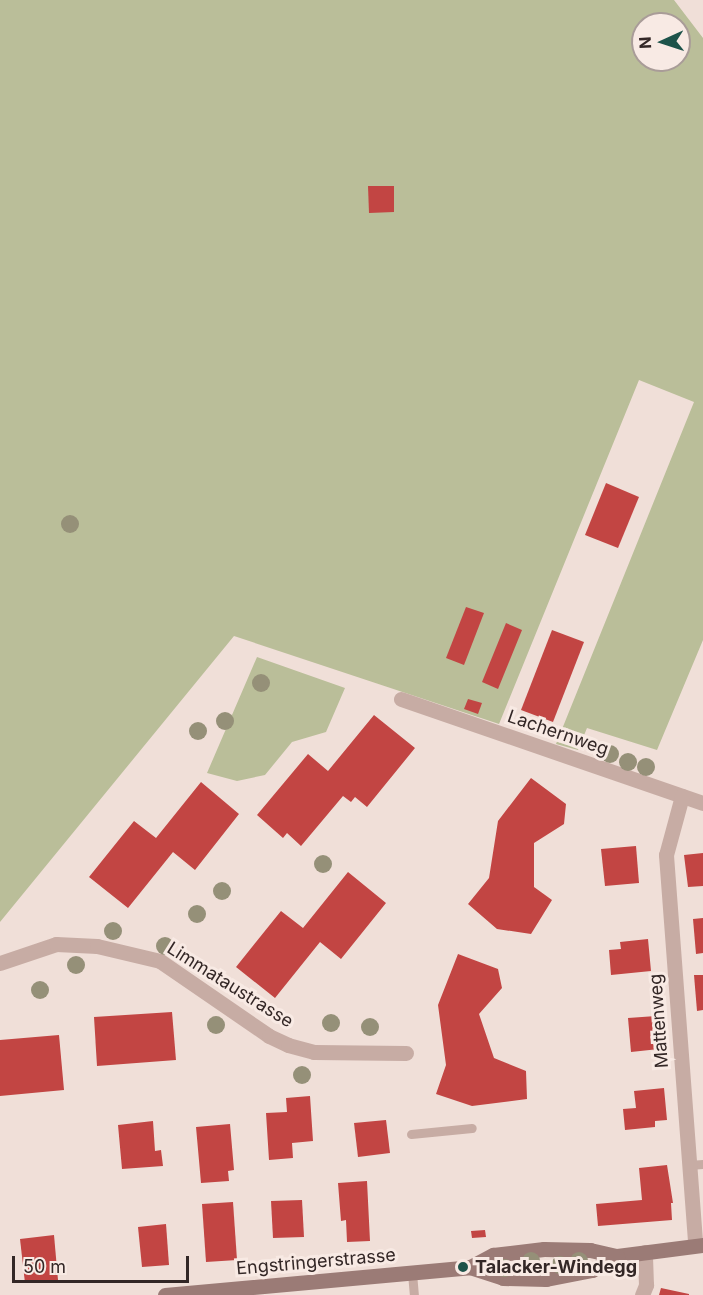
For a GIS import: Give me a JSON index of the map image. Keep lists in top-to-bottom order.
{
  "streets": {
    "main road": ["Engstringerstrasse"],
    "street": ["Lachernweg", "Limmataustrasse", "Mattenweg"]
  },
  "crossings": [
    ["Lachernweg", "Mattenweg"],
    ["Mattenweg", "Engstringerstrasse"]
  ],
  "places": ["Talacker-Windegg"],
  "scale_bar": "50 m",
  "north": "left"
}
